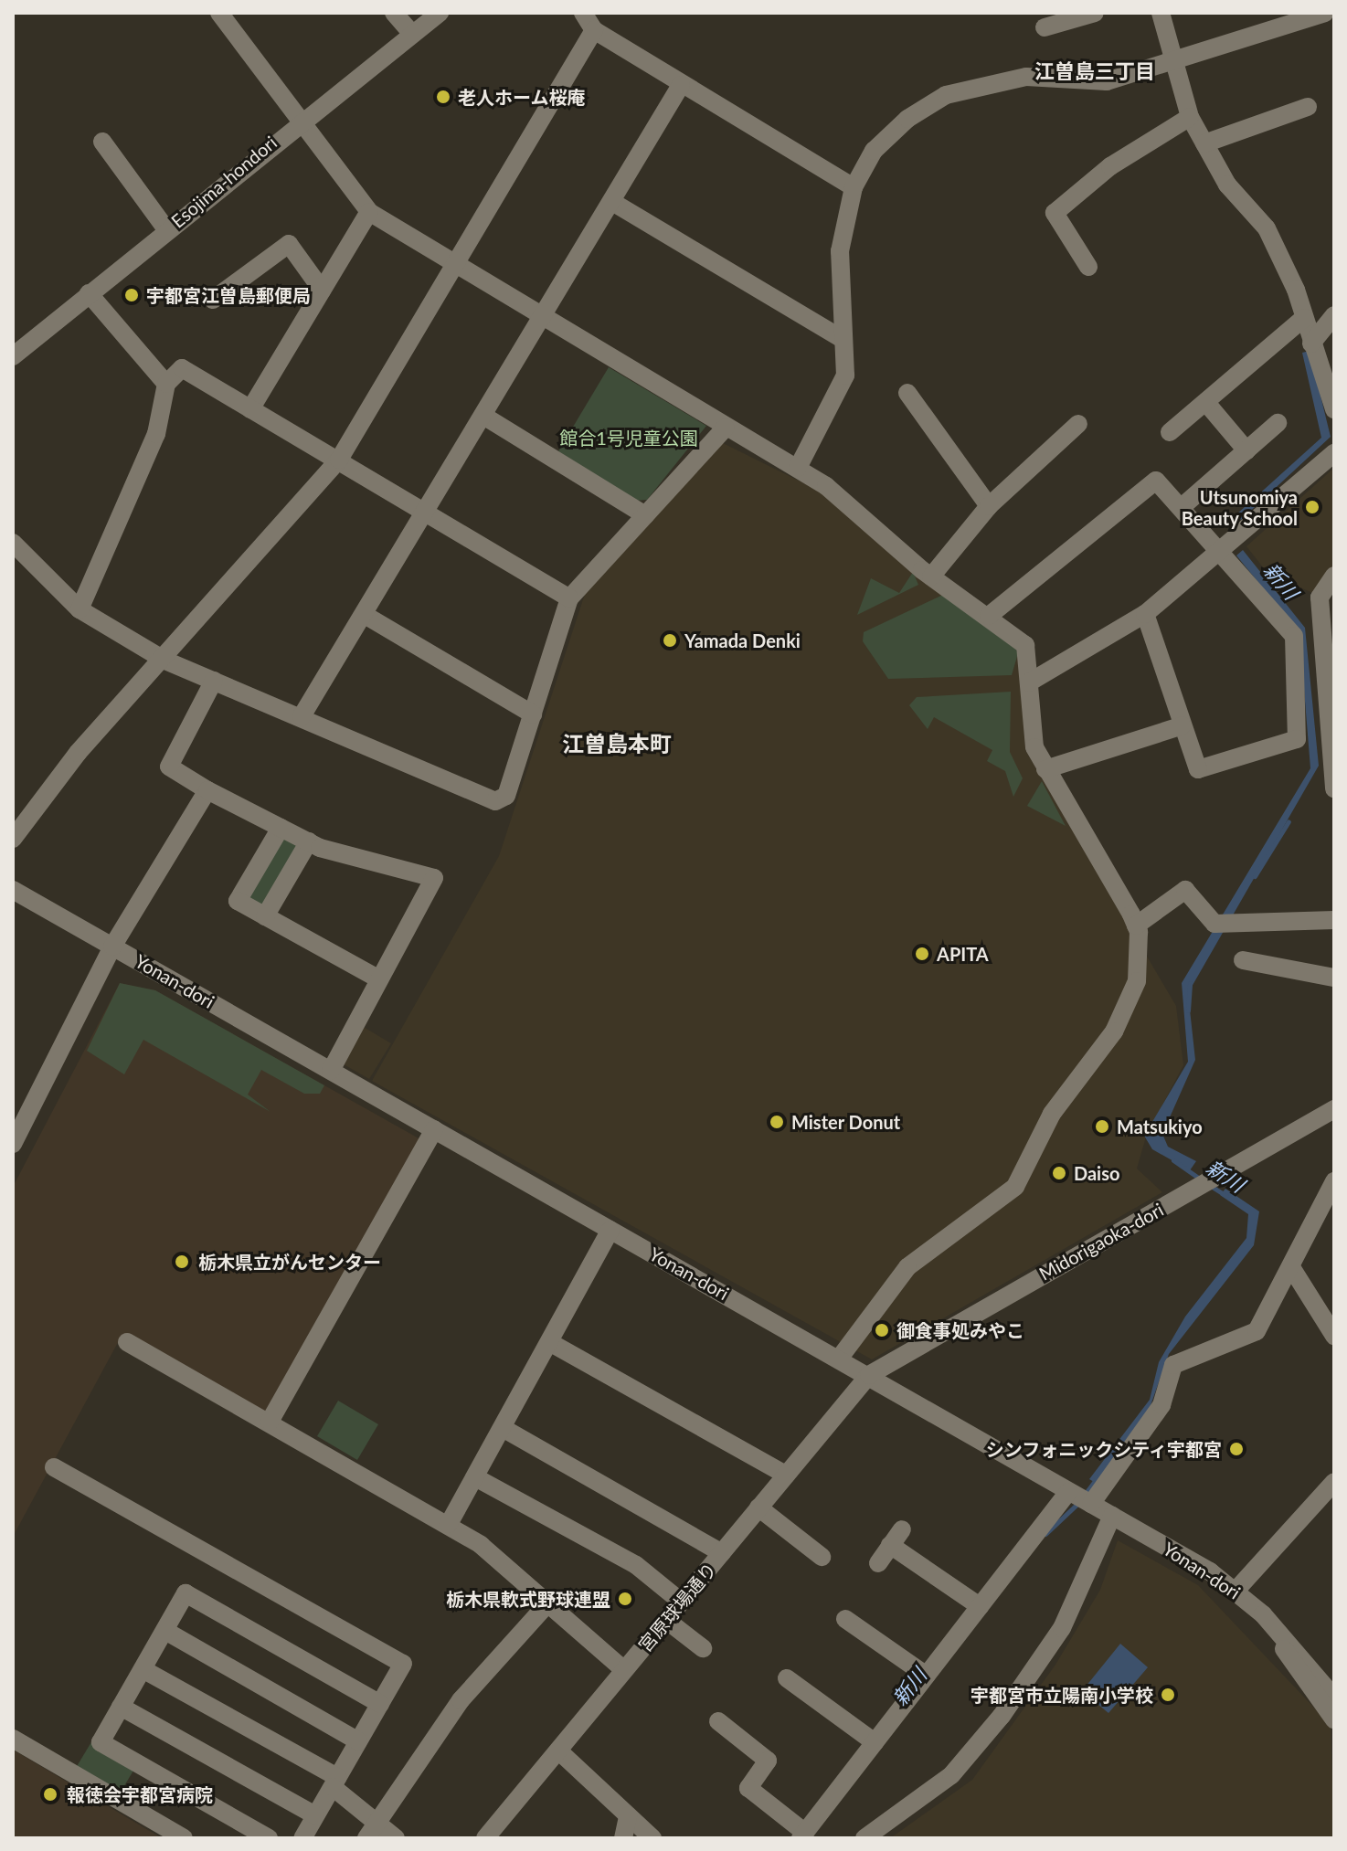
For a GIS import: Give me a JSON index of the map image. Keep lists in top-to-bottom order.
{
  "streets": {
    "street": [
      "Esojima-hondori",
      "Yonan-dori",
      "Midorigaoka-dori",
      "宮原球場通り"
    ]
  },
  "crossings": [
    ["Yonan-dori", "Midorigaoka-dori"],
    ["Yonan-dori", "宮原球場通り"],
    ["Midorigaoka-dori", "宮原球場通り"]
  ],
  "districts": ["江曽島三丁目", "江曽島本町"],
  "water": ["新川"],
  "parks": ["館合1号児童公園"],
  "places": [
    "老人ホーム桜庵",
    "宇都宮江曽島郵便局",
    "Utsunomiya Beauty School",
    "Yamada Denki",
    "APITA",
    "Mister Donut",
    "Matsukiyo",
    "Daiso",
    "栃木県立がんセンター",
    "御食事処みやこ",
    "シンフォニックシティ宇都宮",
    "栃木県軟式野球連盟",
    "宇都宮市立陽南小学校",
    "報徳会宇都宮病院"
  ]
}
